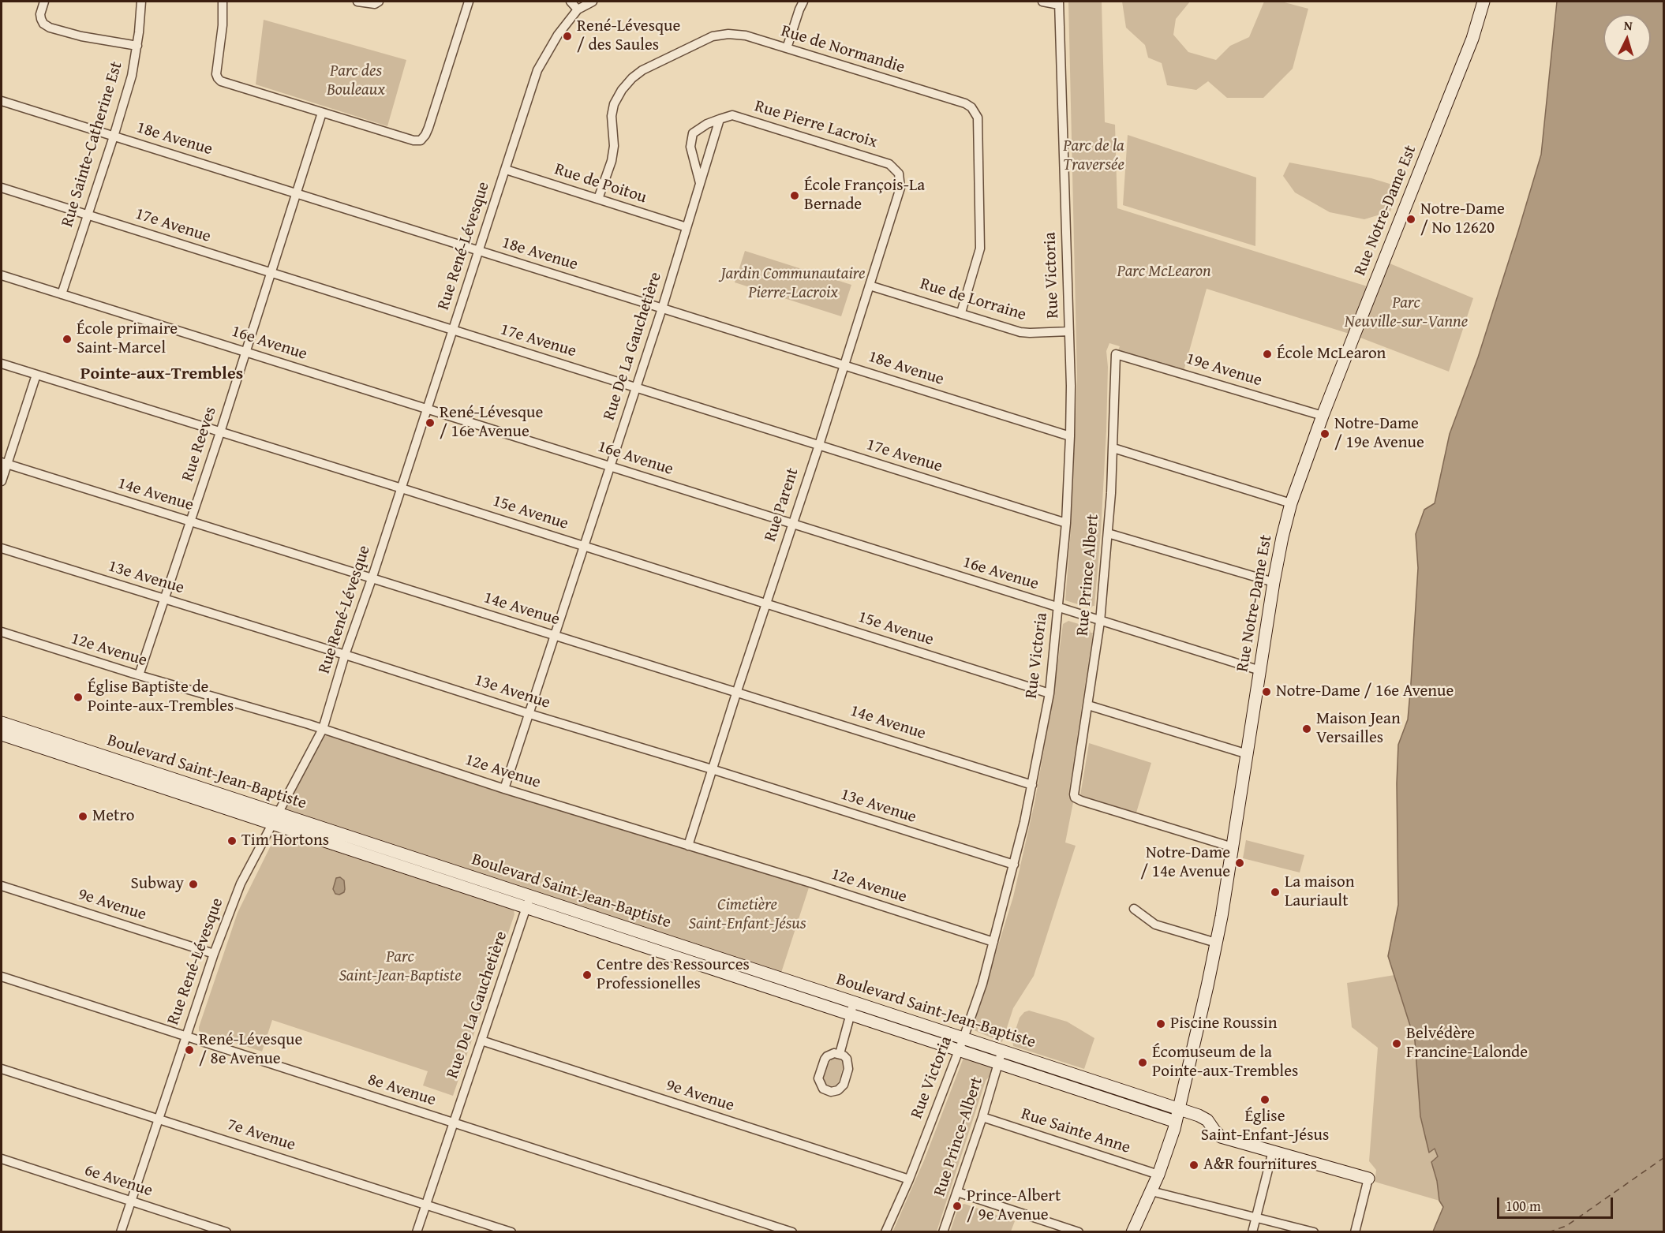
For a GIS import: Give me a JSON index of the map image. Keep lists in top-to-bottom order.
{
  "streets": {
    "main road": ["Rue Notre-Dame Est", "Boulevard Saint-Jean-Baptiste"],
    "street": [
      "Rue de Normandie",
      "Rue Pierre Lacroix",
      "18e Avenue",
      "Rue Sainte-Catherine Est",
      "Rue de Poitou",
      "17e Avenue",
      "Rue René-Lévesque",
      "Rue Victoria",
      "Rue de Lorraine",
      "16e Avenue",
      "Rue De La Gauchetière",
      "19e Avenue",
      "Rue Reeves",
      "14e Avenue",
      "Rue Parent",
      "15e Avenue",
      "Rue Prince Albert",
      "13e Avenue",
      "12e Avenue",
      "9e Avenue",
      "8e Avenue",
      "Rue Sainte Anne",
      "7e Avenue",
      "Rue Prince-Albert",
      "6e Avenue"
    ]
  },
  "crossings": [
    ["Rue de Normandie", "Rue de Poitou"],
    ["Rue de Normandie", "Rue de Lorraine"],
    ["Rue Pierre Lacroix", "Rue De La Gauchetière"],
    ["Rue Pierre Lacroix", "Rue Parent"],
    ["18e Avenue", "Rue Sainte-Catherine Est"],
    ["18e Avenue", "Rue René-Lévesque"],
    ["18e Avenue", "Rue Victoria"],
    ["18e Avenue", "Rue De La Gauchetière"],
    ["18e Avenue", "Rue Reeves"],
    ["18e Avenue", "Rue Parent"],
    ["Rue Sainte-Catherine Est", "17e Avenue"],
    ["Rue Sainte-Catherine Est", "16e Avenue"],
    ["Rue de Poitou", "Rue René-Lévesque"],
    ["Rue de Poitou", "Rue De La Gauchetière"],
    ["Rue Notre-Dame Est", "16e Avenue"],
    ["Rue Notre-Dame Est", "19e Avenue"],
    ["Rue Notre-Dame Est", "Rue Prince Albert"],
    ["Rue Notre-Dame Est", "Boulevard Saint-Jean-Baptiste"],
    ["Rue Notre-Dame Est", "Rue Sainte Anne"],
    ["17e Avenue", "Rue René-Lévesque"],
    ["17e Avenue", "Rue Victoria"],
    ["17e Avenue", "Rue De La Gauchetière"],
    ["17e Avenue", "Rue Reeves"],
    ["17e Avenue", "Rue Parent"],
    ["Rue René-Lévesque", "16e Avenue"],
    ["Rue René-Lévesque", "14e Avenue"],
    ["Rue René-Lévesque", "15e Avenue"],
    ["Rue René-Lévesque", "13e Avenue"],
    ["Rue René-Lévesque", "12e Avenue"],
    ["Rue René-Lévesque", "Boulevard Saint-Jean-Baptiste"],
    ["Rue René-Lévesque", "9e Avenue"],
    ["Rue René-Lévesque", "8e Avenue"],
    ["Rue René-Lévesque", "7e Avenue"],
    ["Rue René-Lévesque", "6e Avenue"],
    ["Rue Victoria", "Rue de Lorraine"],
    ["Rue Victoria", "16e Avenue"],
    ["Rue Victoria", "14e Avenue"],
    ["Rue Victoria", "15e Avenue"],
    ["Rue Victoria", "13e Avenue"],
    ["Rue Victoria", "12e Avenue"],
    ["Rue Victoria", "Boulevard Saint-Jean-Baptiste"],
    ["Rue Victoria", "9e Avenue"],
    ["Rue de Lorraine", "Rue Parent"],
    ["16e Avenue", "Rue De La Gauchetière"],
    ["16e Avenue", "Rue Reeves"],
    ["16e Avenue", "Rue Parent"],
    ["16e Avenue", "Rue Prince Albert"],
    ["Rue De La Gauchetière", "14e Avenue"],
    ["Rue De La Gauchetière", "15e Avenue"],
    ["Rue De La Gauchetière", "13e Avenue"],
    ["Rue De La Gauchetière", "12e Avenue"],
    ["Rue De La Gauchetière", "Boulevard Saint-Jean-Baptiste"],
    ["Rue De La Gauchetière", "9e Avenue"],
    ["Rue De La Gauchetière", "8e Avenue"],
    ["Rue De La Gauchetière", "7e Avenue"],
    ["19e Avenue", "Rue Prince Albert"],
    ["Rue Reeves", "14e Avenue"],
    ["Rue Reeves", "15e Avenue"],
    ["Rue Reeves", "13e Avenue"],
    ["Rue Reeves", "12e Avenue"],
    ["14e Avenue", "Rue Parent"],
    ["Rue Parent", "15e Avenue"],
    ["Rue Parent", "13e Avenue"],
    ["Rue Parent", "12e Avenue"],
    ["Boulevard Saint-Jean-Baptiste", "Rue Prince-Albert"],
    ["Rue Sainte Anne", "Rue Prince-Albert"]
  ],
  "districts": ["Pointe-aux-Trembles"],
  "parks": [
    "Parc des Bouleaux",
    "Parc de la Traversée",
    "Parc McLearon",
    "Jardin Communautaire Pierre-Lacroix",
    "Parc Neuville-sur-Vanne",
    "Cimetière Saint-Enfant-Jésus",
    "Parc Saint-Jean-Baptiste"
  ],
  "places": [
    "René-Lévesque / des Saules",
    "École François-La Bernade",
    "Notre-Dame / No 12620",
    "École primaire Saint-Marcel",
    "École McLearon",
    "René-Lévesque / 16e Avenue",
    "Notre-Dame / 19e Avenue",
    "Notre-Dame / 16e Avenue",
    "Église Baptiste de Pointe-aux-Trembles",
    "Maison Jean Versailles",
    "Metro",
    "Tim Hortons",
    "Notre-Dame / 14e Avenue",
    "Subway",
    "La maison Lauriault",
    "Centre des Ressources Professionelles",
    "Piscine Roussin",
    "Belvédère Francine-Lalonde",
    "René-Lévesque / 8e Avenue",
    "Écomuseum de la Pointe-aux-Trembles",
    "Église Saint-Enfant-Jésus",
    "A&R fournitures",
    "Prince-Albert / 9e Avenue"
  ],
  "scale_bar": "100 m",
  "north": "top"
}
